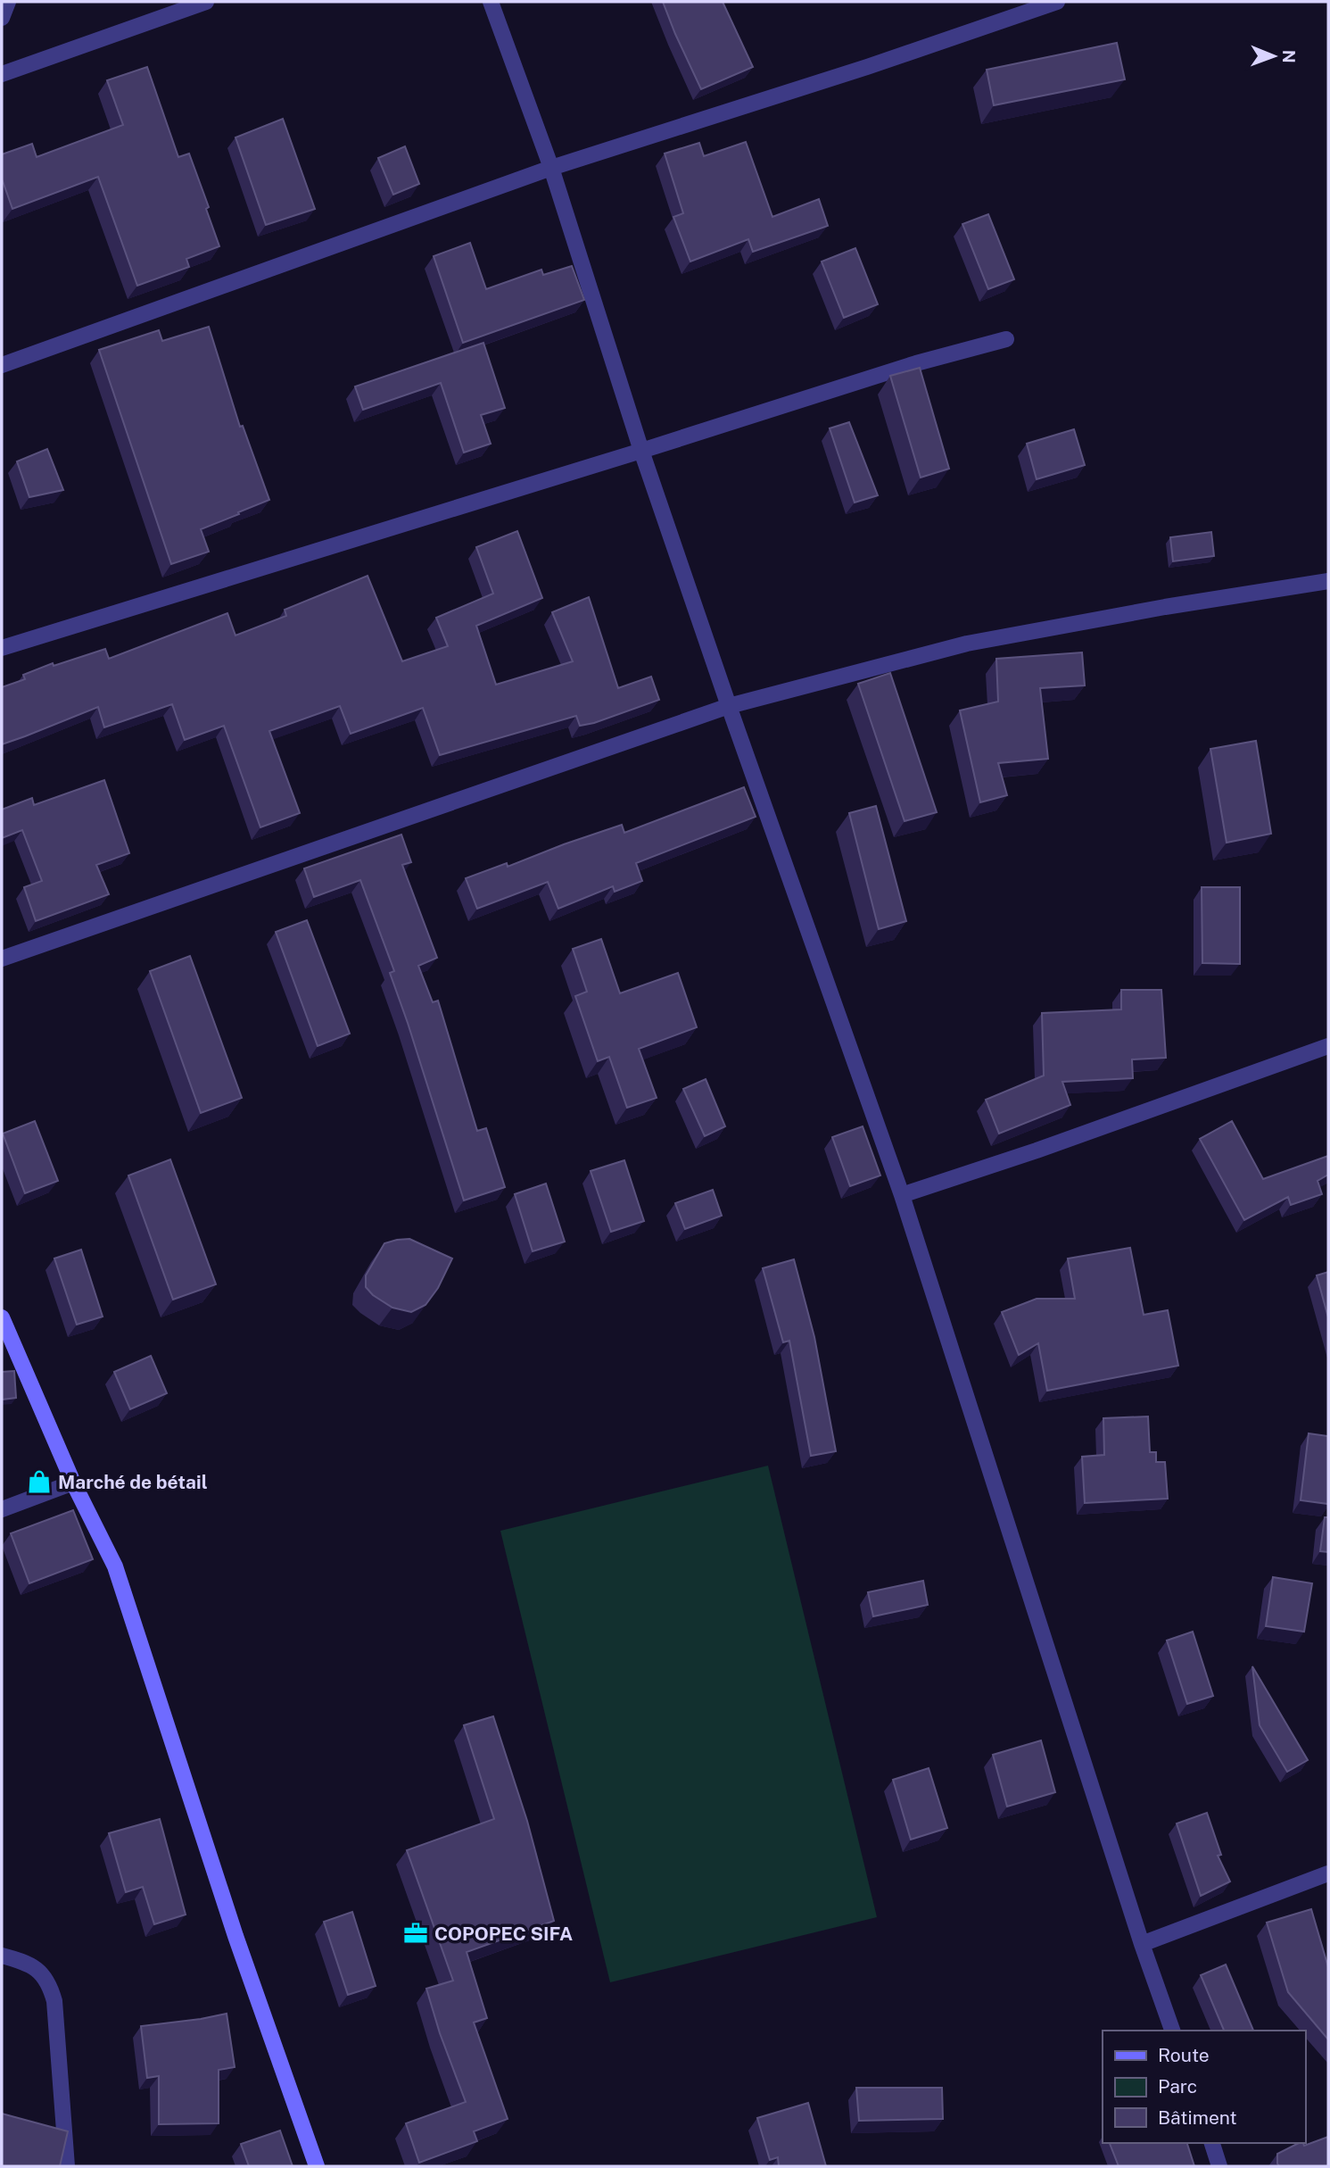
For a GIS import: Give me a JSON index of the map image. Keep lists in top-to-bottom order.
{
  "places": {
    "shop": ["Marché de bétail"],
    "office": ["COPOPEC SIFA"]
  },
  "legend": ["Route", "Parc", "Bâtiment"],
  "north": "right"
}
